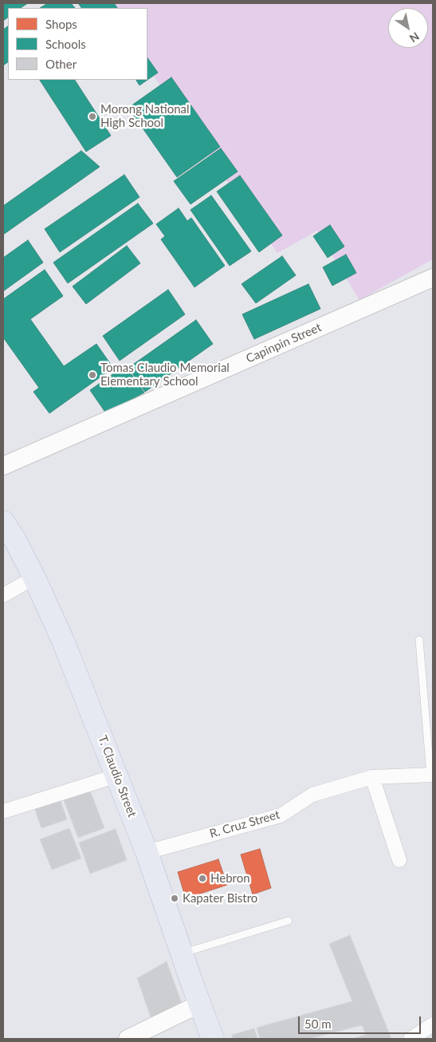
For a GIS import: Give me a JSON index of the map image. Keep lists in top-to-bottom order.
{
  "streets": {
    "main road": ["T. Claudio Street"],
    "street": ["Capinpin Street", "R. Cruz Street"]
  },
  "crossings": [
    ["T. Claudio Street", "R. Cruz Street"]
  ],
  "places": [
    "Morong National High School",
    "Tomas Claudio Memorial Elementary School",
    "Hebron",
    "Kapater Bistro"
  ],
  "legend": ["Shops", "Schools", "Other"],
  "scale_bar": "50 m",
  "north": "bottom right"
}
